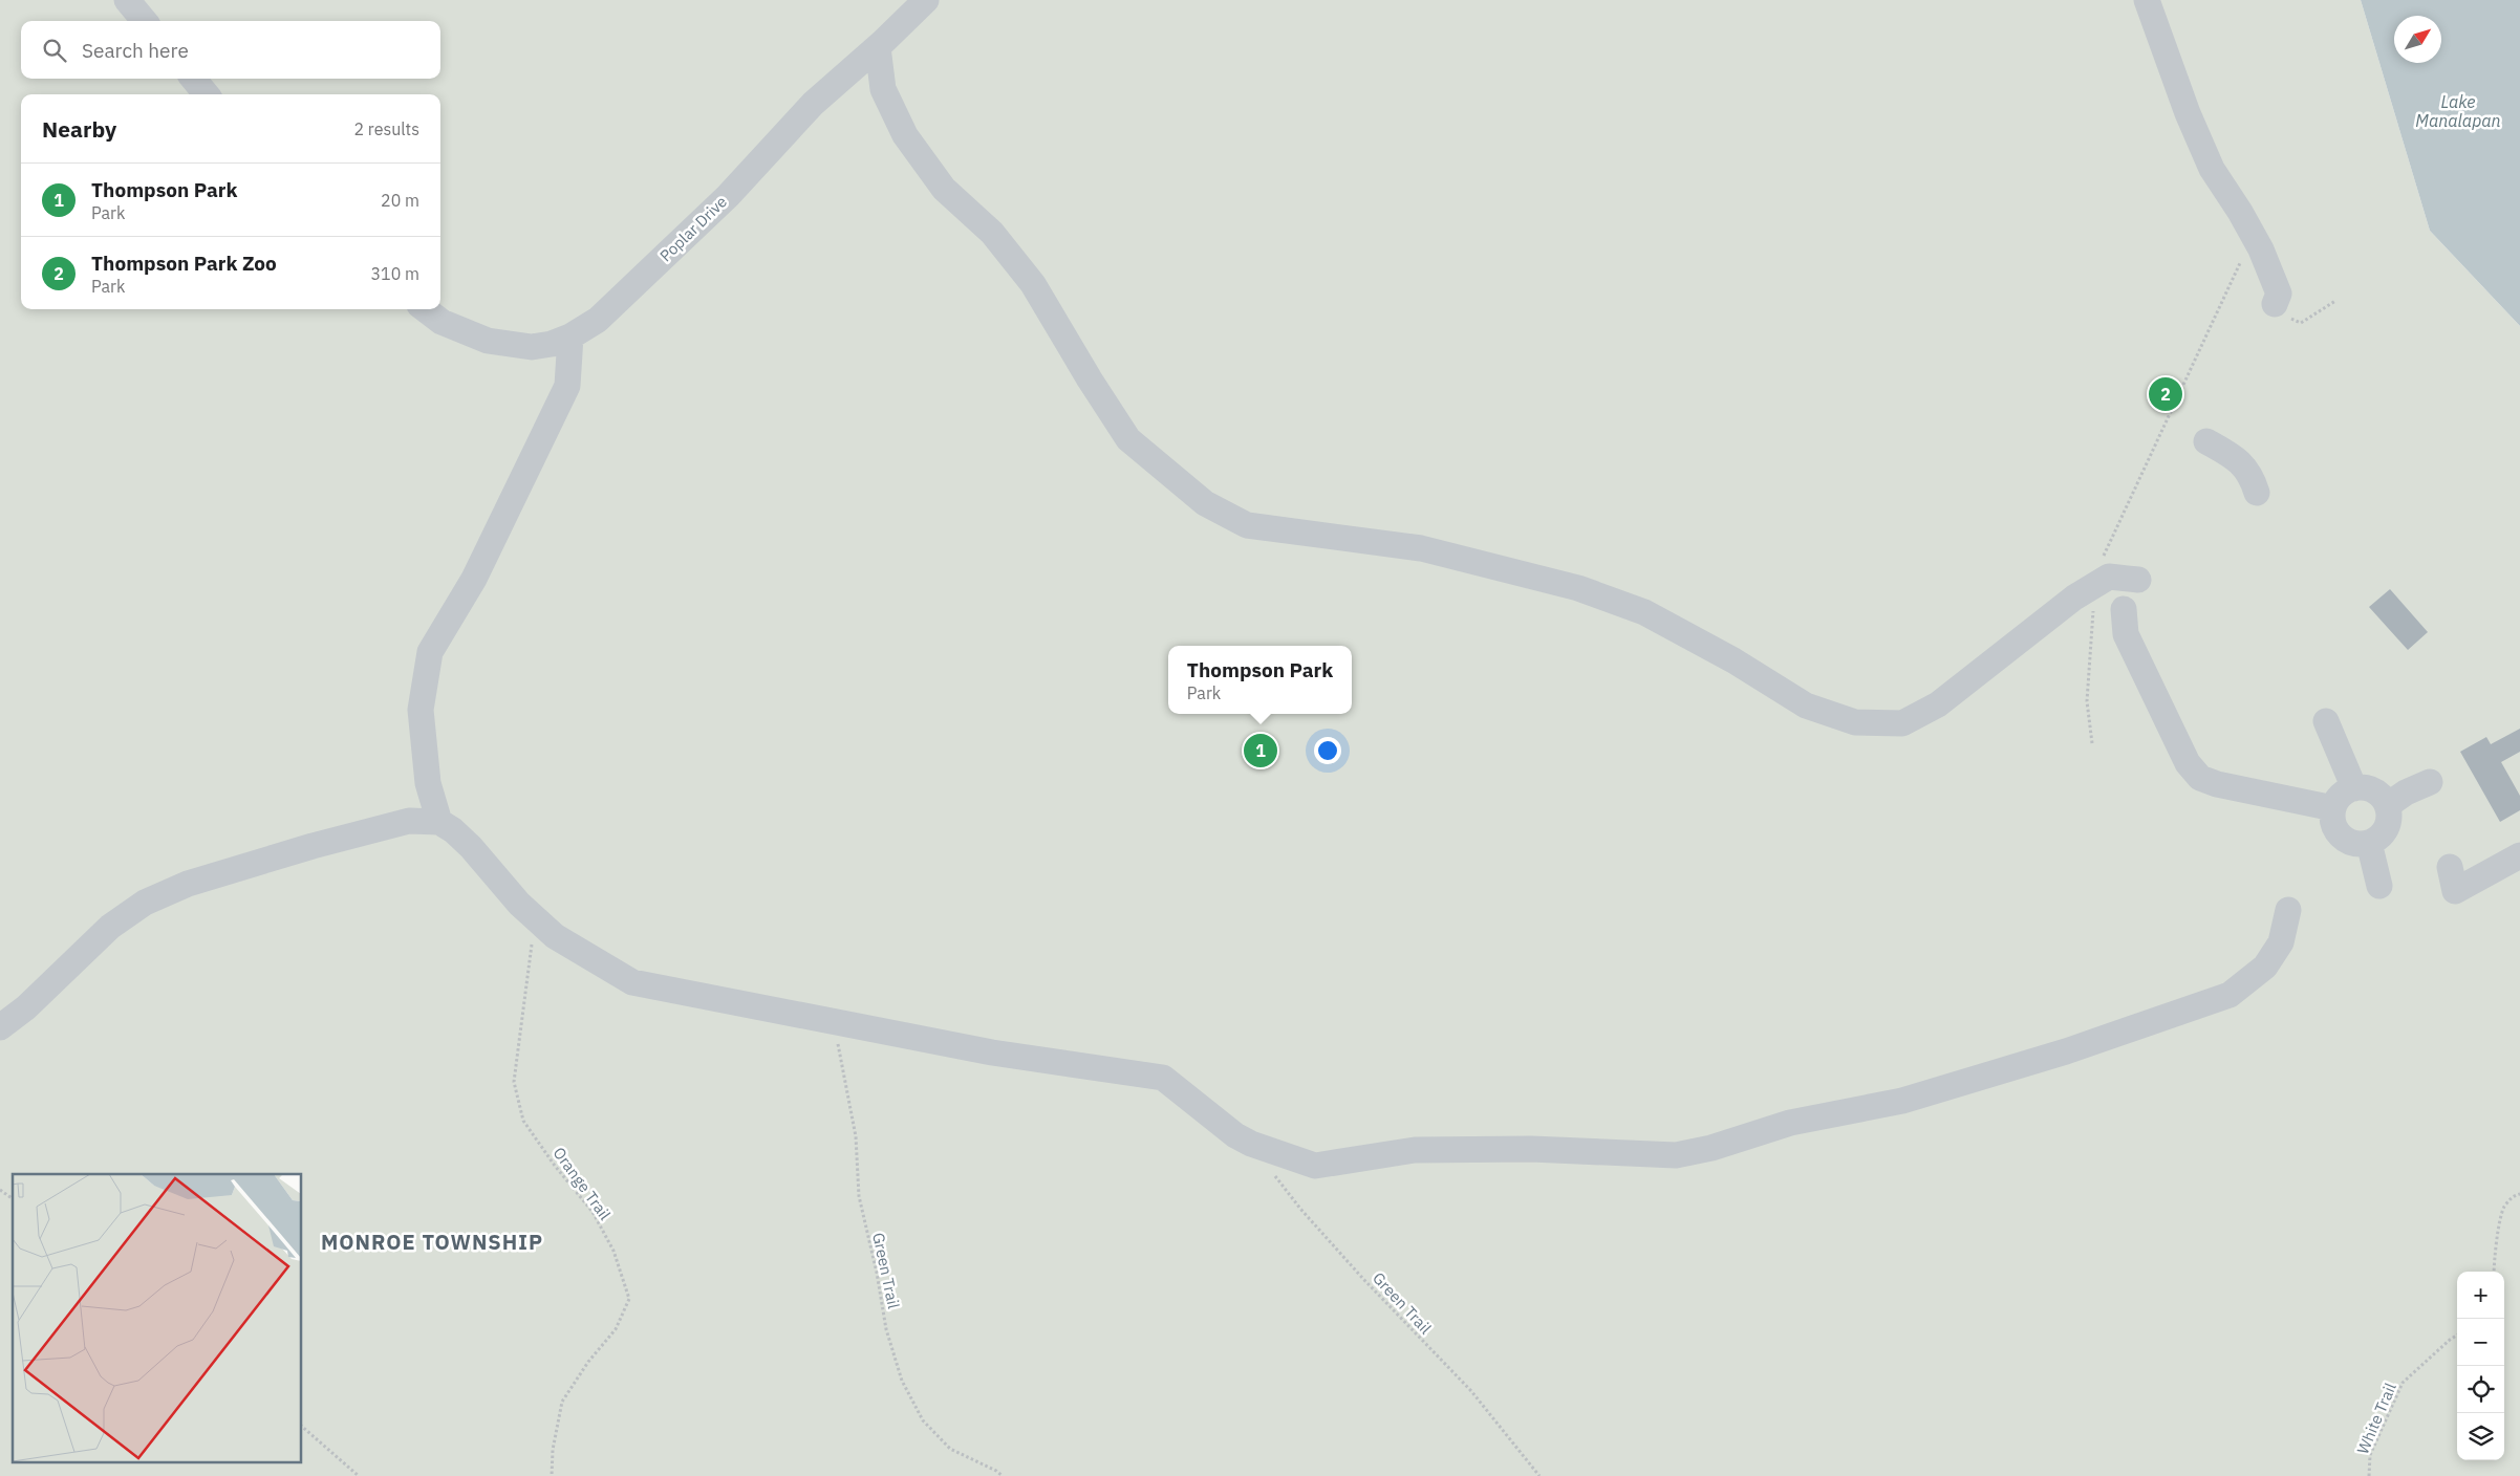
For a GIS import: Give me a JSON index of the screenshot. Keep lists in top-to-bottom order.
{
  "streets": {
    "street": ["Poplar Drive"],
    "path": ["Orange Trail", "Green Trail", "White Trail"]
  },
  "districts": ["MONROE TOWNSHIP"],
  "water": ["Lake Manalapan"],
  "north": "top right",
  "page": {
    "search": "Search here",
    "heading": ["Nearby", "2 results"],
    "list": [
      {
        "mark": "1",
        "name": "Thompson Park",
        "note": "Park",
        "value": "20 m"
      },
      {
        "mark": "2",
        "name": "Thompson Park Zoo",
        "note": "Park",
        "value": "310 m"
      }
    ],
    "pins": ["2", "1"],
    "popup": ["Thompson Park", "Park"],
    "map_buttons": ["+", "−"]
  }
}
